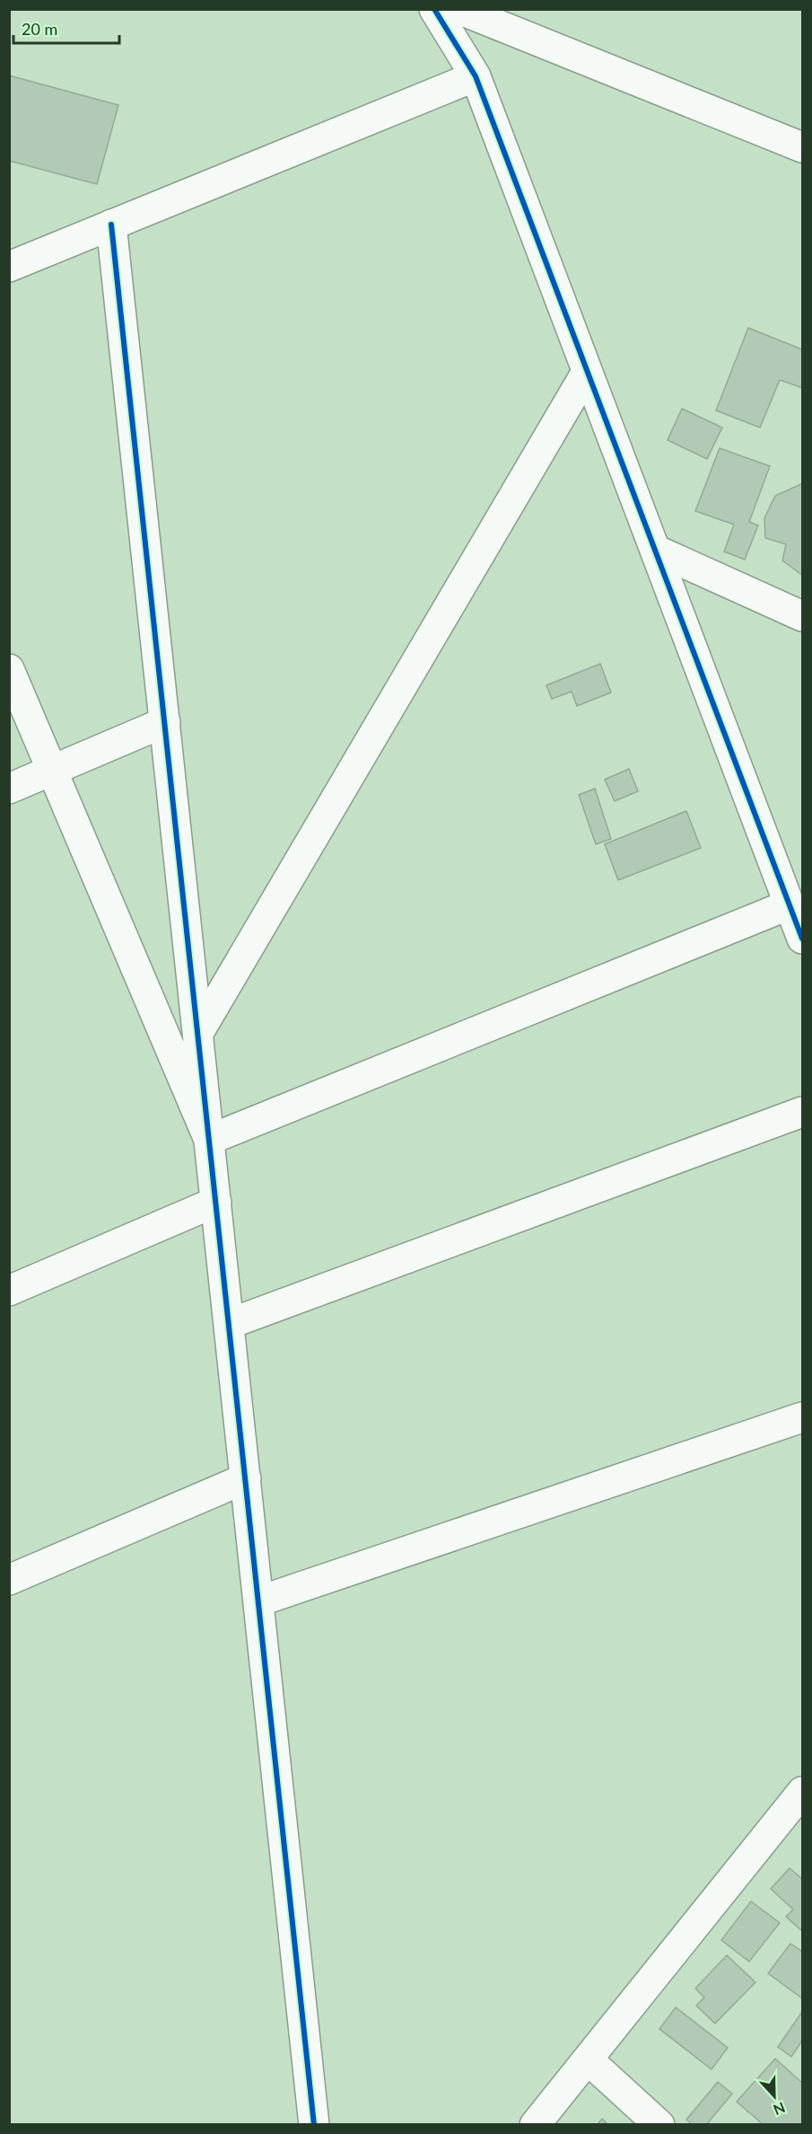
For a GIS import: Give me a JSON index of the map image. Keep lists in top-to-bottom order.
{
  "scale_bar": "20 m",
  "north": "bottom"
}
